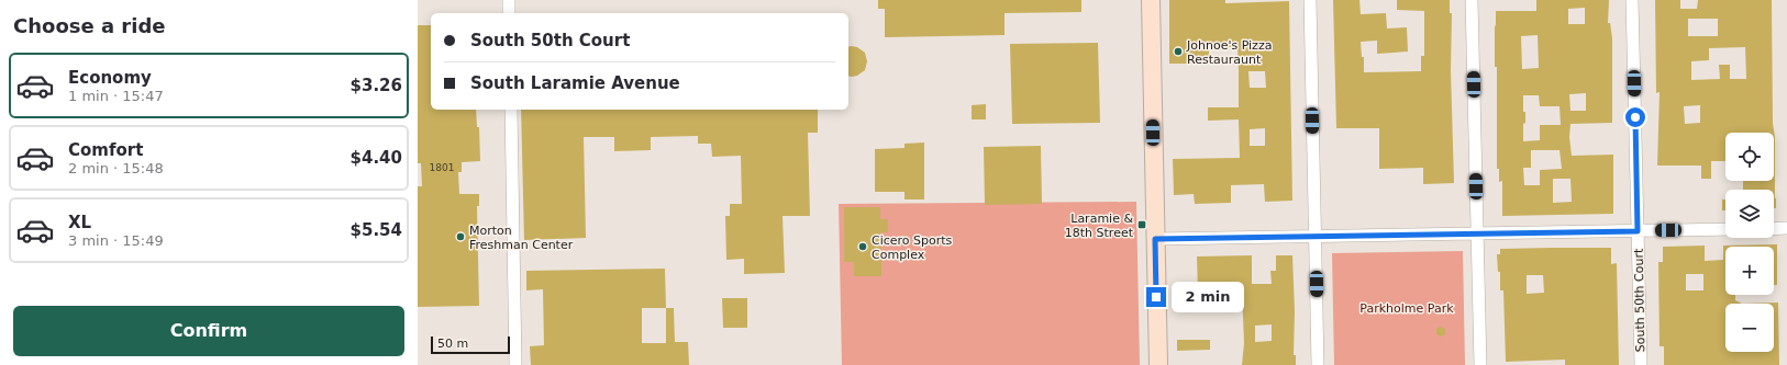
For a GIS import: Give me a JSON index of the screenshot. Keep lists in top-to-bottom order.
{
  "streets": {
    "street": ["South 50th Court"]
  },
  "parks": ["Parkholme Park"],
  "places": {
    "other": ["Johnoe's Pizza Restauraunt", "Morton Freshman Center", "Cicero Sports Complex"],
    "transit": ["Laramie & 18th Street"]
  },
  "house_numbers": ["1801"],
  "scale_bar": "50 m",
  "page": {
    "heading": "Choose a ride",
    "banner": ["South 50th Court", "South Laramie Avenue"],
    "list": [
      {
        "name": "Economy",
        "note": "1 min · 15:47",
        "value": "$3.26"
      },
      {
        "name": "Comfort",
        "note": "2 min · 15:48",
        "value": "$4.40"
      },
      {
        "name": "XL",
        "note": "3 min · 15:49",
        "value": "$5.54"
      }
    ],
    "map_buttons": ["+", "−"],
    "bubble": "2 min",
    "buttons": "Confirm",
    "scale": "50 m"
  }
}
